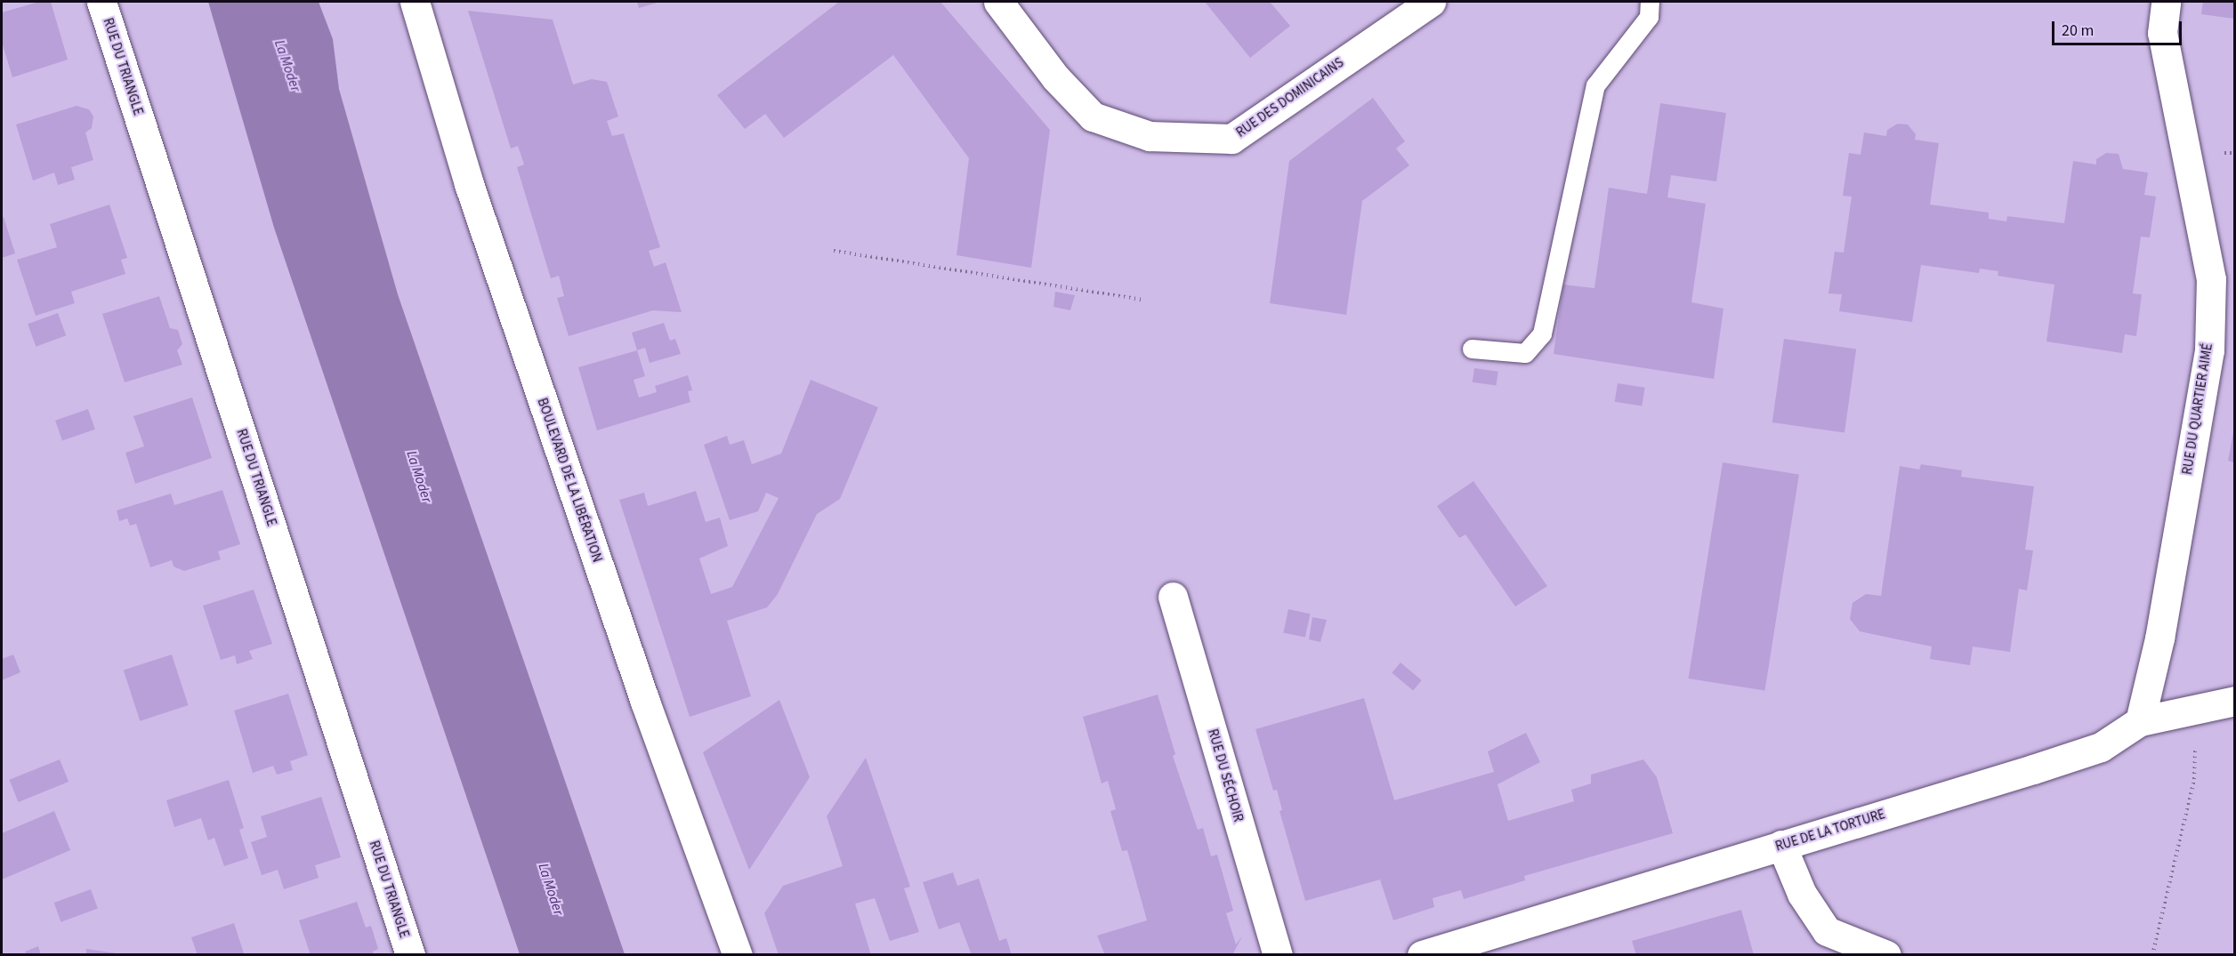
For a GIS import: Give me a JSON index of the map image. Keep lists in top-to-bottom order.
{
  "streets": {
    "street": [
      "RUE DU TRIANGLE",
      "RUE DES DOMINICAINS",
      "RUE DU QUARTIER AIMÉ",
      "BOULEVARD DE LA LIBÉRATION",
      "RUE DU SÉCHOIR",
      "RUE DE LA TORTURE"
    ]
  },
  "crossings": [
    ["RUE DU QUARTIER AIMÉ", "RUE DE LA TORTURE"]
  ],
  "water": ["La Moder"],
  "scale_bar": "20 m"
}
